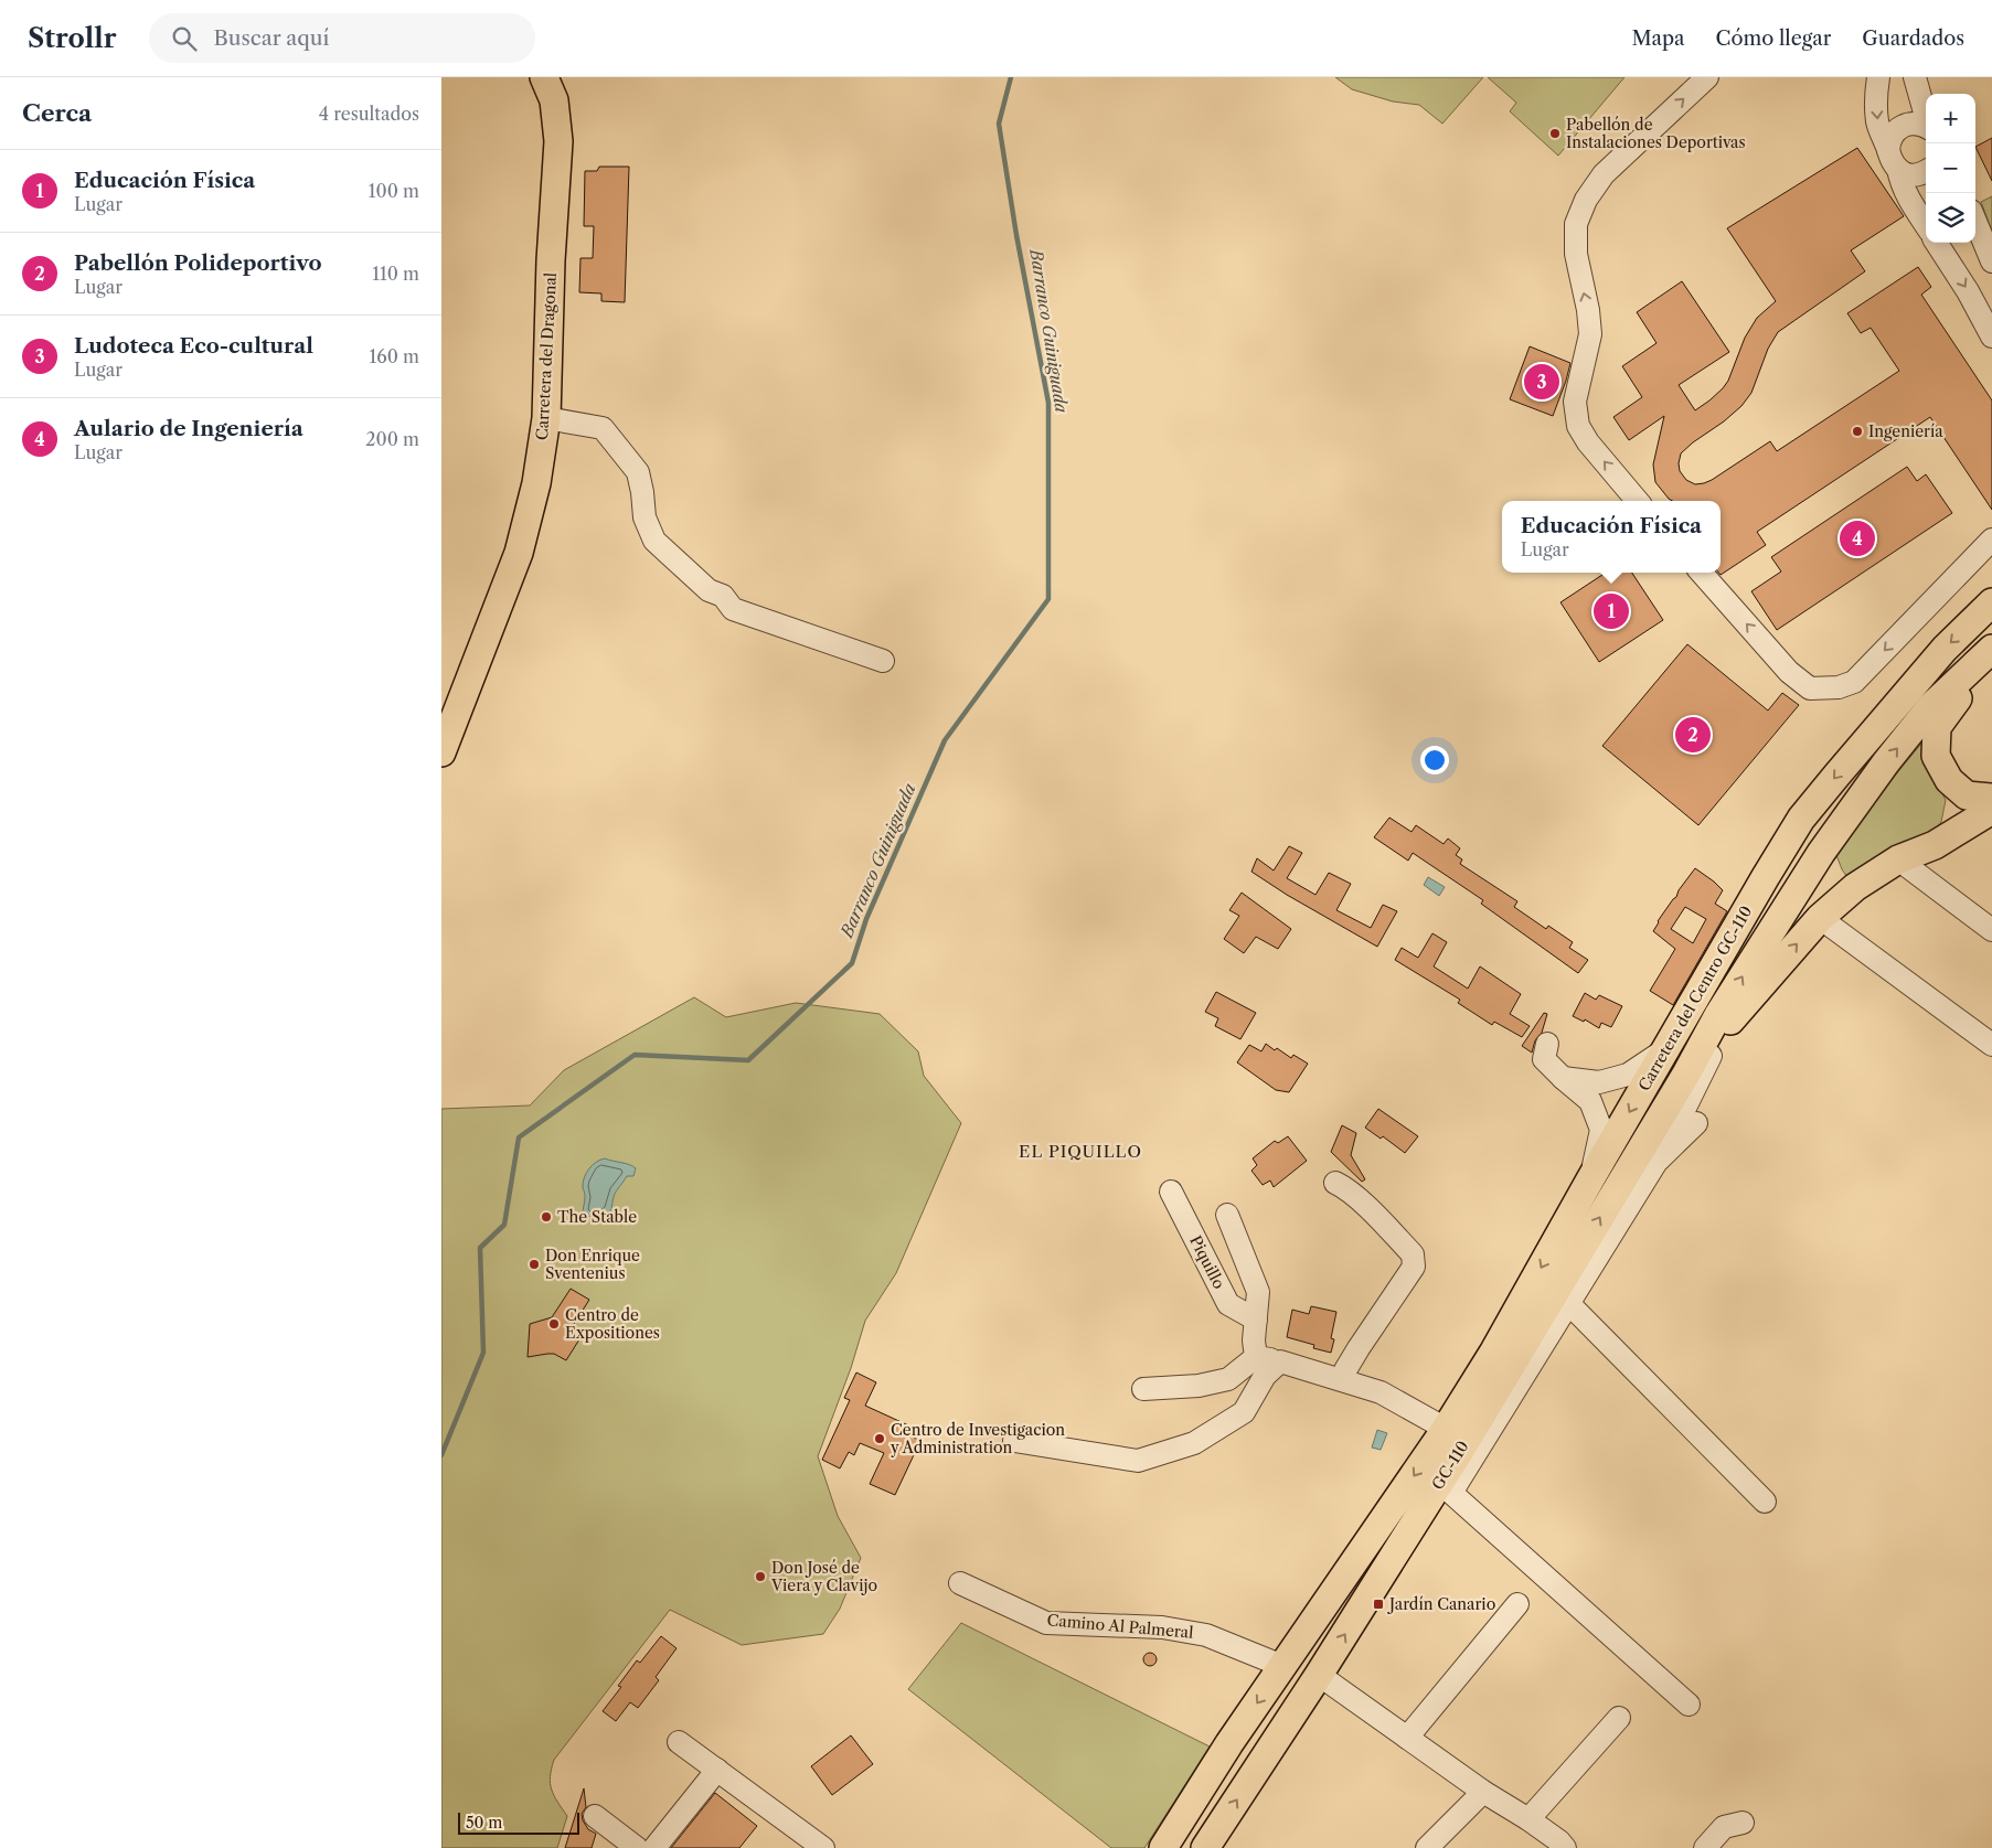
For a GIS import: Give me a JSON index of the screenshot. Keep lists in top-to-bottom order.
{
  "streets": {
    "main road": ["Carretera del Dragonal", "Carretera del Centro GC-110", "GC-110"],
    "street": ["Piquillo", "Camino Al Palmeral"]
  },
  "crossings": [
    ["Carretera del Centro GC-110", "GC-110"],
    ["GC-110", "Camino Al Palmeral"]
  ],
  "districts": ["EL PIQUILLO"],
  "water": ["Barranco Guiniguada"],
  "places": {
    "other": [
      "Pabellón de Instalaciones Deportivas",
      "Ingeniería",
      "The Stable",
      "Don Enrique Sventenius",
      "Centro de Expositiones",
      "Centro de Investigacion y Administration",
      "Don José de Viera y Clavijo"
    ],
    "transit": ["Jardín Canario"]
  },
  "scale_bar": "50 m",
  "page": {
    "header": "Strollr",
    "search": "Buscar aquí",
    "nav": ["Mapa", "Cómo llegar", "Guardados"],
    "heading": ["Cerca", "4 resultados"],
    "map_buttons": ["+", "−"],
    "list": [
      {
        "mark": "1",
        "name": "Educación Física",
        "note": "Lugar",
        "value": "100 m"
      },
      {
        "mark": "2",
        "name": "Pabellón Polideportivo",
        "note": "Lugar",
        "value": "110 m"
      },
      {
        "mark": "3",
        "name": "Ludoteca Eco-cultural",
        "note": "Lugar",
        "value": "160 m"
      },
      {
        "mark": "4",
        "name": "Aulario de Ingeniería",
        "note": "Lugar",
        "value": "200 m"
      }
    ],
    "pins": [
      "3",
      "4",
      "1",
      "2"
    ],
    "popup": ["Educación Física", "Lugar"],
    "scale": "50 m"
  }
}
